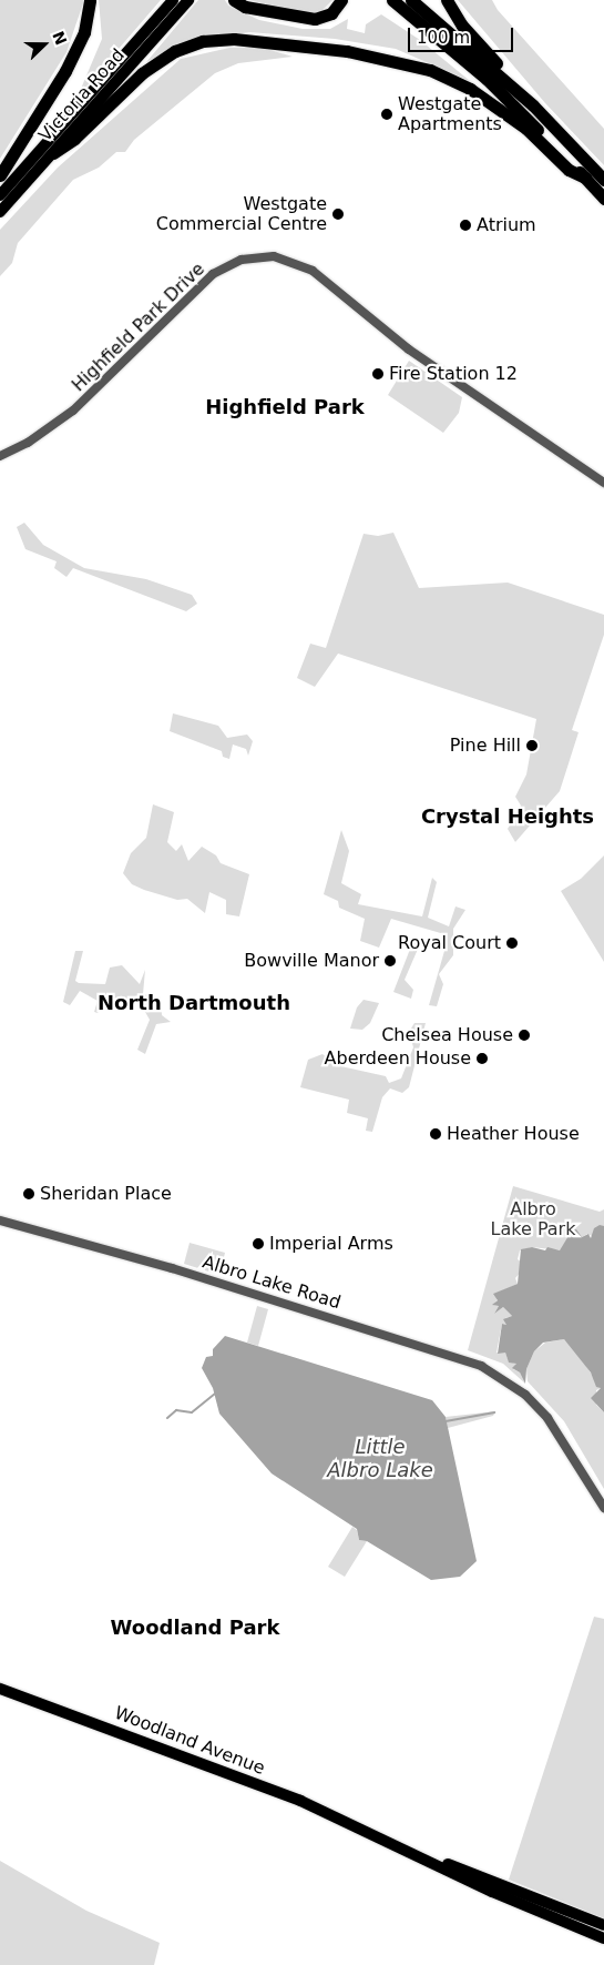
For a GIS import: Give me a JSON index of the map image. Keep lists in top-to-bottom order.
{
  "streets": {
    "main road": ["Victoria Road", "Woodland Avenue"],
    "street": ["Highfield Park Drive", "Albro Lake Road"]
  },
  "districts": [
    "Highfield Park",
    "Crystal Heights",
    "North Dartmouth",
    "Woodland Park"
  ],
  "water": ["Little Albro Lake"],
  "parks": ["Albro Lake Park"],
  "places": [
    "Westgate Apartments",
    "Westgate Commercial Centre",
    "Atrium",
    "Fire Station 12",
    "Pine Hill",
    "Royal Court",
    "Bowville Manor",
    "Chelsea House",
    "Aberdeen House",
    "Heather House",
    "Sheridan Place",
    "Imperial Arms"
  ],
  "scale_bar": "100 m",
  "north": "right"
}
